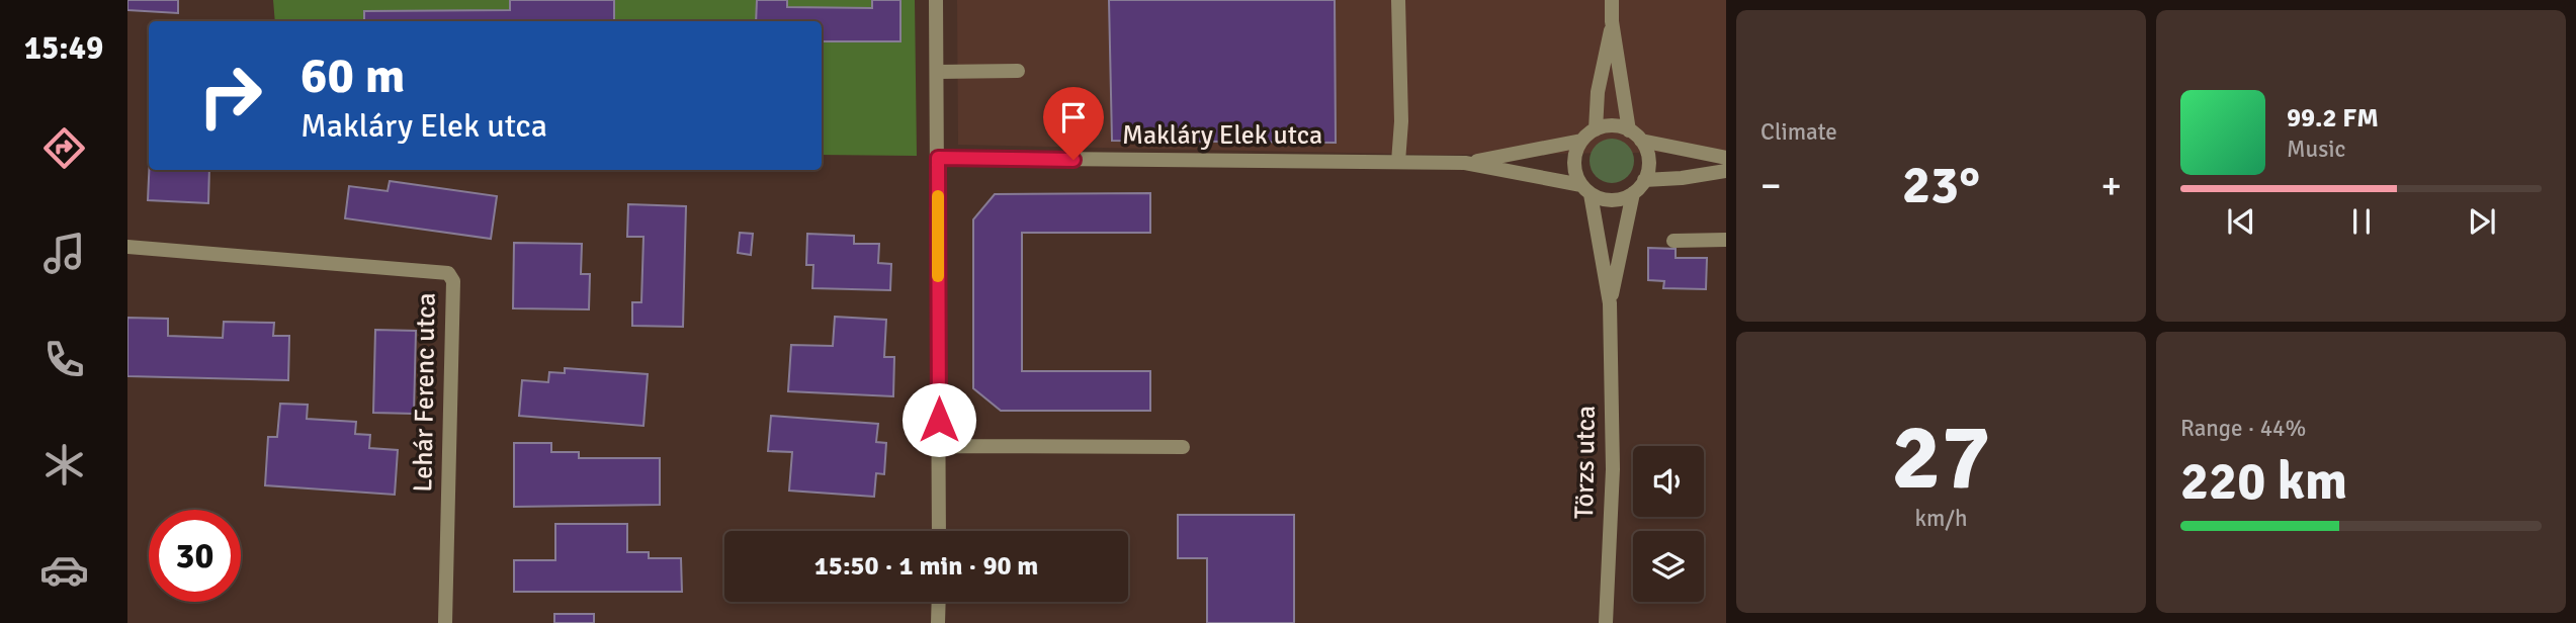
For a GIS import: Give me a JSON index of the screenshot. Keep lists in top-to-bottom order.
{
  "streets": {
    "street": ["Makláry Elek utca", "Lehár Ferenc utca", "Törzs utca"]
  },
  "crossings": [
    ["Makláry Elek utca", "Törzs utca"]
  ],
  "page": {
    "tabs": "15:49",
    "tile": [
      "Climate",
      ["27", "km/h"],
      ["Range · 44%", "220 km"]
    ],
    "turn": ["60 m", "Makláry Elek utca"],
    "song": ["99.2 FM", "Music"],
    "heat": ["−", "23°", "+"],
    "limit": "30",
    "trip": "15:50 · 1 min · 90 m"
  }
}
